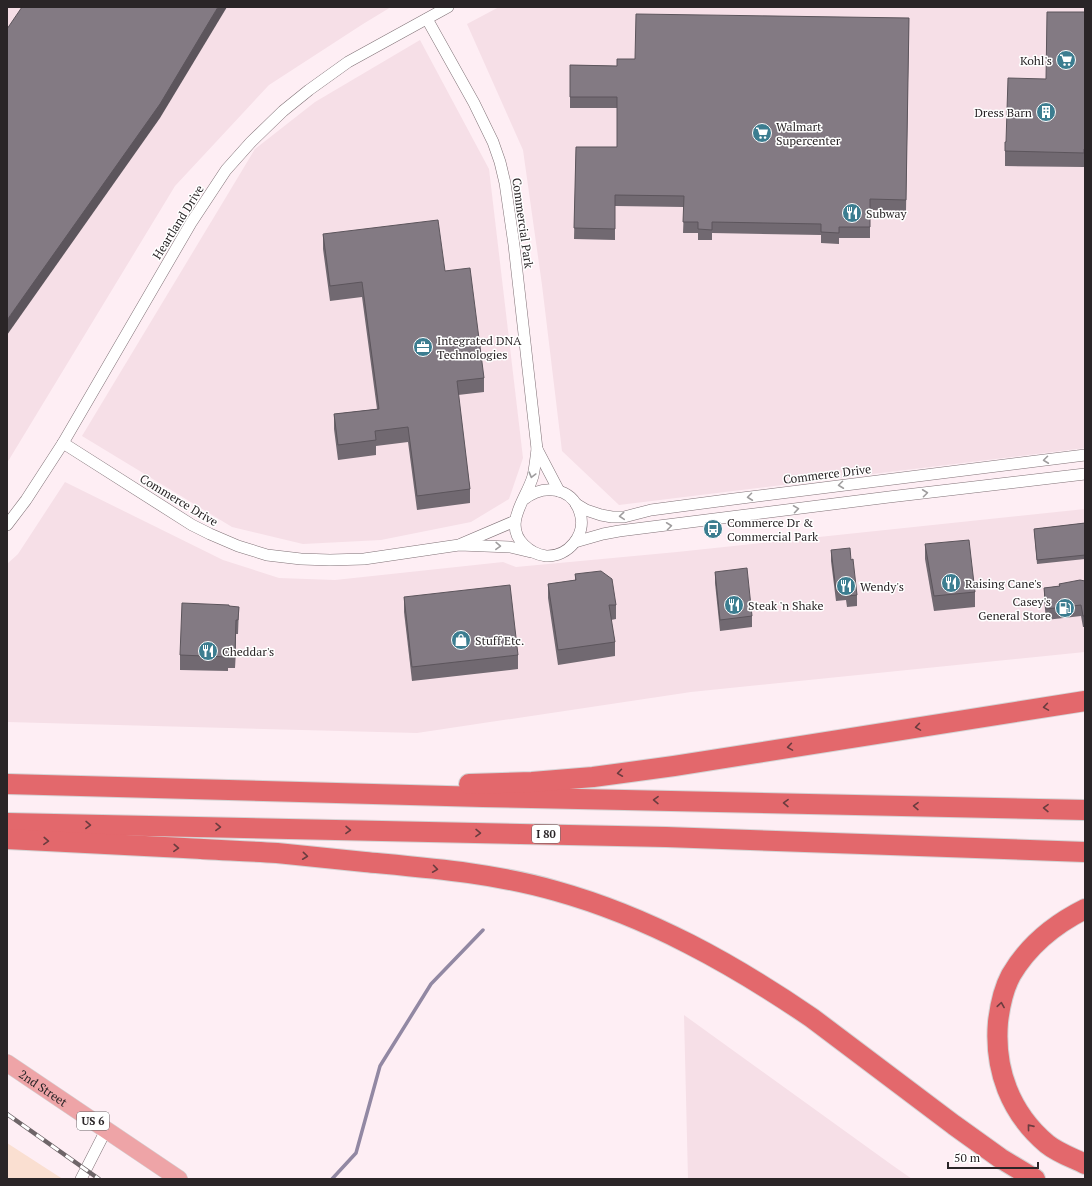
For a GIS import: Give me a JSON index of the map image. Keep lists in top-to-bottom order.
{
  "streets": {
    "highway": ["I 80"],
    "main road": ["2nd Street", "US 6"],
    "street": ["Heartland Drive", "Commercial Park", "Commerce Drive"]
  },
  "crossings": [
    ["Heartland Drive", "Commercial Park"],
    ["Heartland Drive", "Commerce Drive"]
  ],
  "places": {
    "supermarket": ["Kohl's", "Walmart Supercenter"],
    "building": ["Dress Barn"],
    "restaurant": [
      "Subway",
      "Raising Cane's",
      "Wendy's",
      "Steak 'n Shake",
      "Cheddar's"
    ],
    "office": ["Integrated DNA Technologies"],
    "bus stop": ["Commerce Dr & Commercial Park"],
    "fuel station": ["Casey's General Store"],
    "shop": ["Stuff Etc."]
  },
  "scale_bar": "50 m"
}
